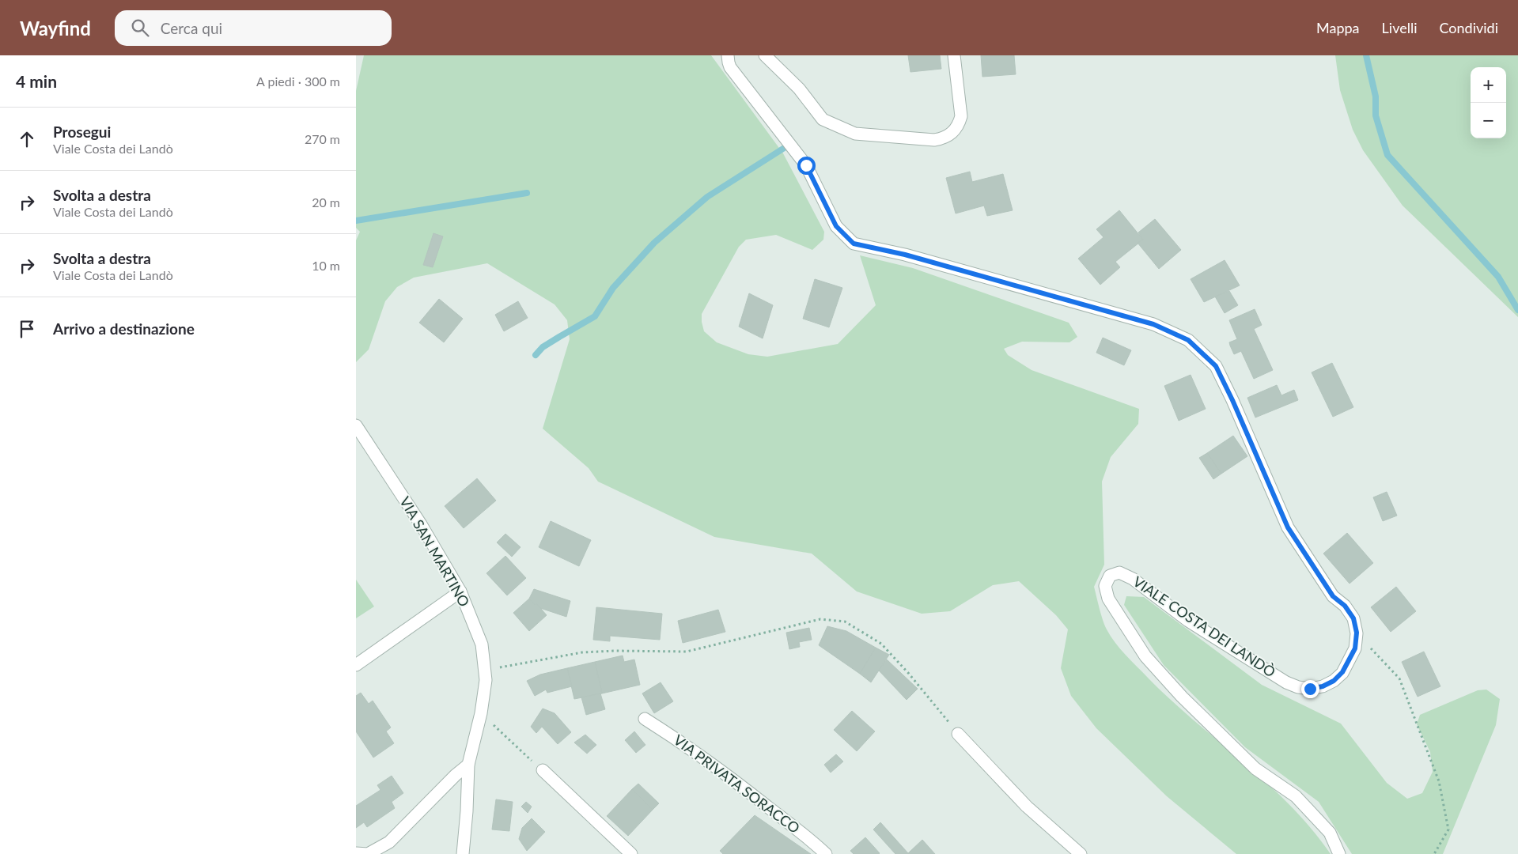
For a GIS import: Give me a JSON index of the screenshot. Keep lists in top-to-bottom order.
{
  "streets": {
    "street": ["VIA SAN MARTINO", "VIALE COSTA DEI LANDÒ", "VIA PRIVATA SORACCO"]
  },
  "page": {
    "header": "Wayfind",
    "search": "Cerca qui",
    "nav": ["Mappa", "Livelli", "Condividi"],
    "heading": ["4 min", "A piedi · 300 m"],
    "map_buttons": ["+", "−"],
    "list": [
      ["Prosegui", "Viale Costa dei Landò", "270 m"],
      ["Svolta a destra", "Viale Costa dei Landò", "20 m"],
      ["Svolta a destra", "Viale Costa dei Landò", "10 m"],
      "Arrivo a destinazione"
    ]
  }
}
